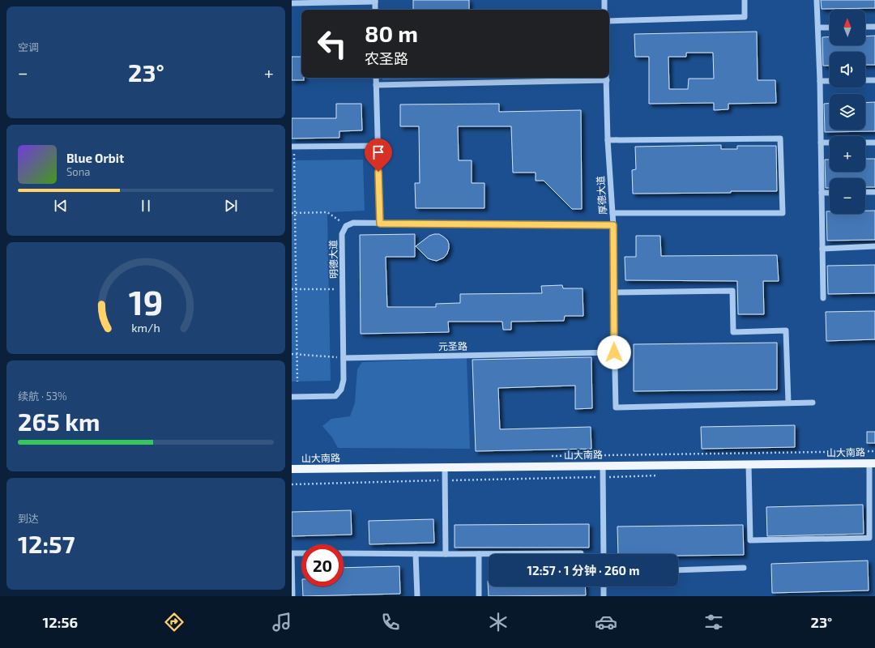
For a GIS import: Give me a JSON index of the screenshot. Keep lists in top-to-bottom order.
{
  "streets": {
    "main road": ["山大南路"],
    "street": ["厚德大道", "明德大道", "元圣路"]
  },
  "crossings": [
    ["厚德大道", "元圣路"],
    ["明德大道", "元圣路"]
  ],
  "north": "top",
  "page": {
    "tile": [
      "空调",
      ["续航 · 53%", "265 km"],
      ["到达", "12:57"]
    ],
    "map_buttons": ["+", "−"],
    "turn": ["80 m", "农圣路"],
    "heat": ["−", "23°", "+"],
    "song": ["Blue Orbit", "Sona"],
    "limit": "20",
    "trip": "12:57 · 1 分钟 · 260 m",
    "tabs": ["12:56", "23°"],
    "gauge": ["19", "km/h"]
  }
}
